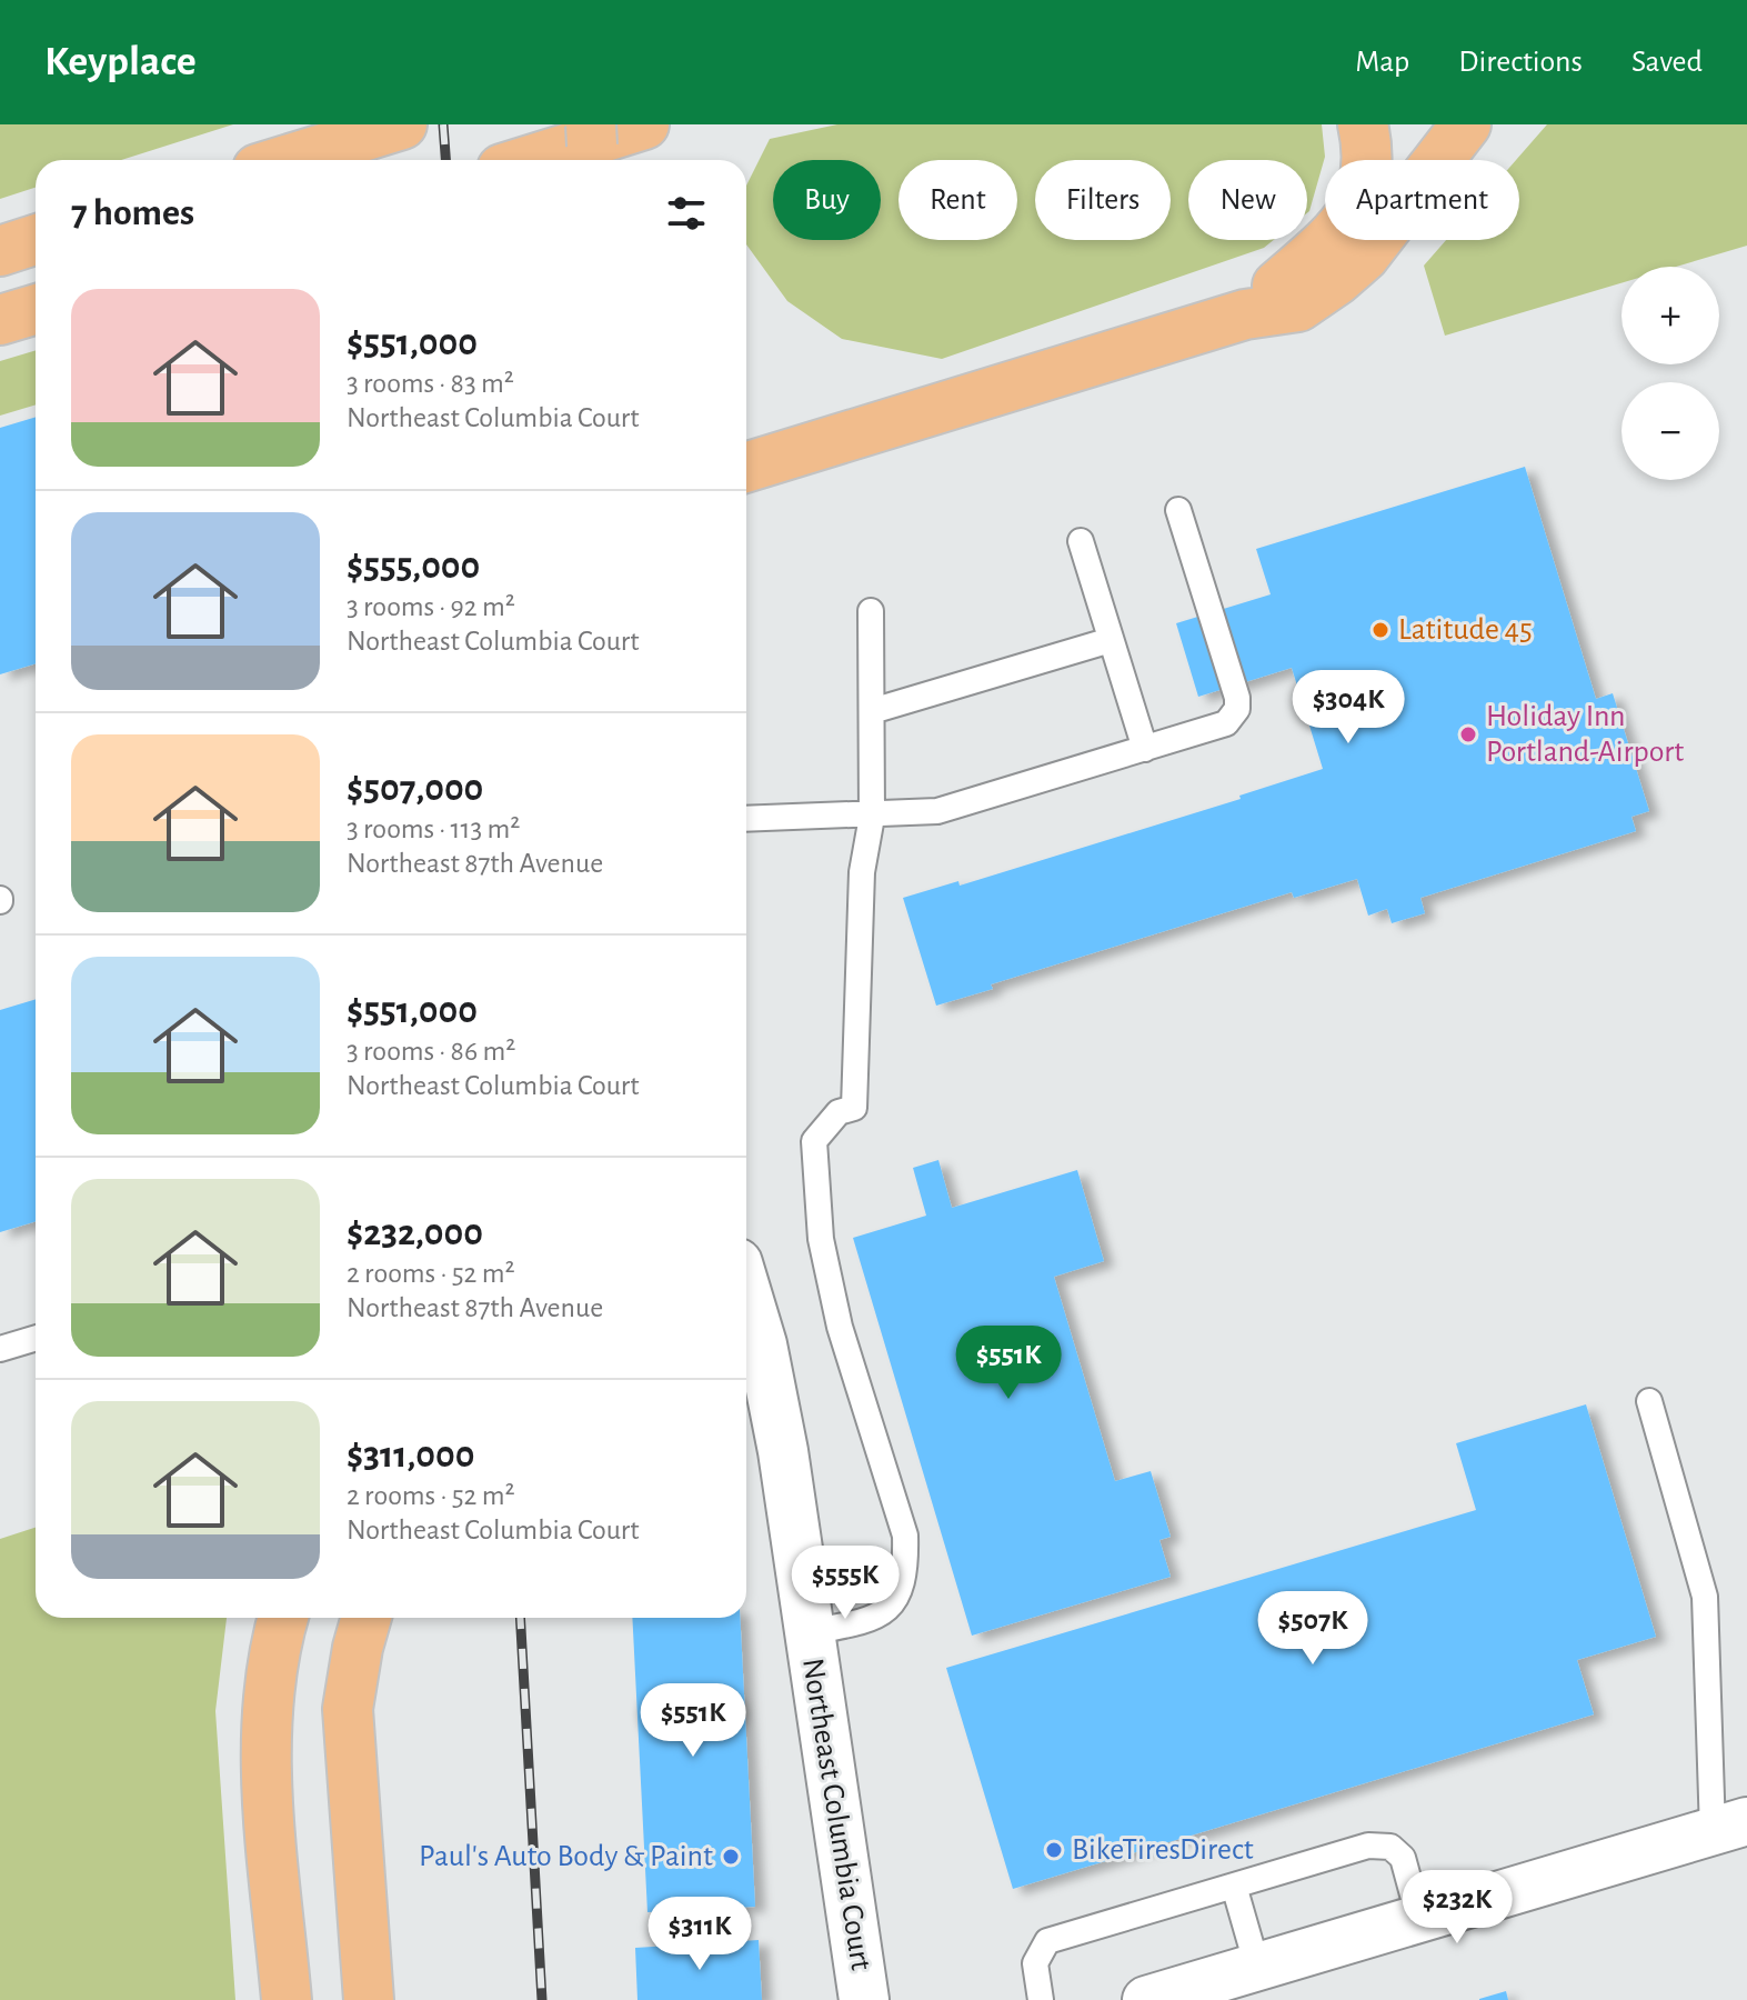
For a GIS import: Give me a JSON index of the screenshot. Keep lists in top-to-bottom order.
{
  "streets": {
    "street": ["Northeast Columbia Court"]
  },
  "places": [
    "Latitude 45",
    "Holiday Inn Portland-Airport",
    "BikeTiresDirect",
    "Paul's Auto Body & Paint"
  ],
  "page": {
    "header": "Keyplace",
    "nav": ["Map", "Directions", "Saved"],
    "chip": [
      "Buy",
      "Rent",
      "Filters",
      "New",
      "Apartment"
    ],
    "heading": "7 homes",
    "map_buttons": ["+", "−"],
    "list": [
      {
        "name": "$551,000",
        "note": "3 rooms · 83 m² · Northeast Columbia Court"
      },
      {
        "name": "$555,000",
        "note": "3 rooms · 92 m² · Northeast Columbia Court"
      },
      {
        "name": "$507,000",
        "note": "3 rooms · 113 m² · Northeast 87th Avenue"
      },
      {
        "name": "$551,000",
        "note": "3 rooms · 86 m² · Northeast Columbia Court"
      },
      {
        "name": "$232,000",
        "note": "2 rooms · 52 m² · Northeast 87th Avenue"
      },
      {
        "name": "$311,000",
        "note": "2 rooms · 52 m² · Northeast Columbia Court"
      }
    ],
    "price": [
      "$304K",
      "$551K",
      "$555K",
      "$507K",
      "$551K",
      "$232K",
      "$311K"
    ]
  }
}
